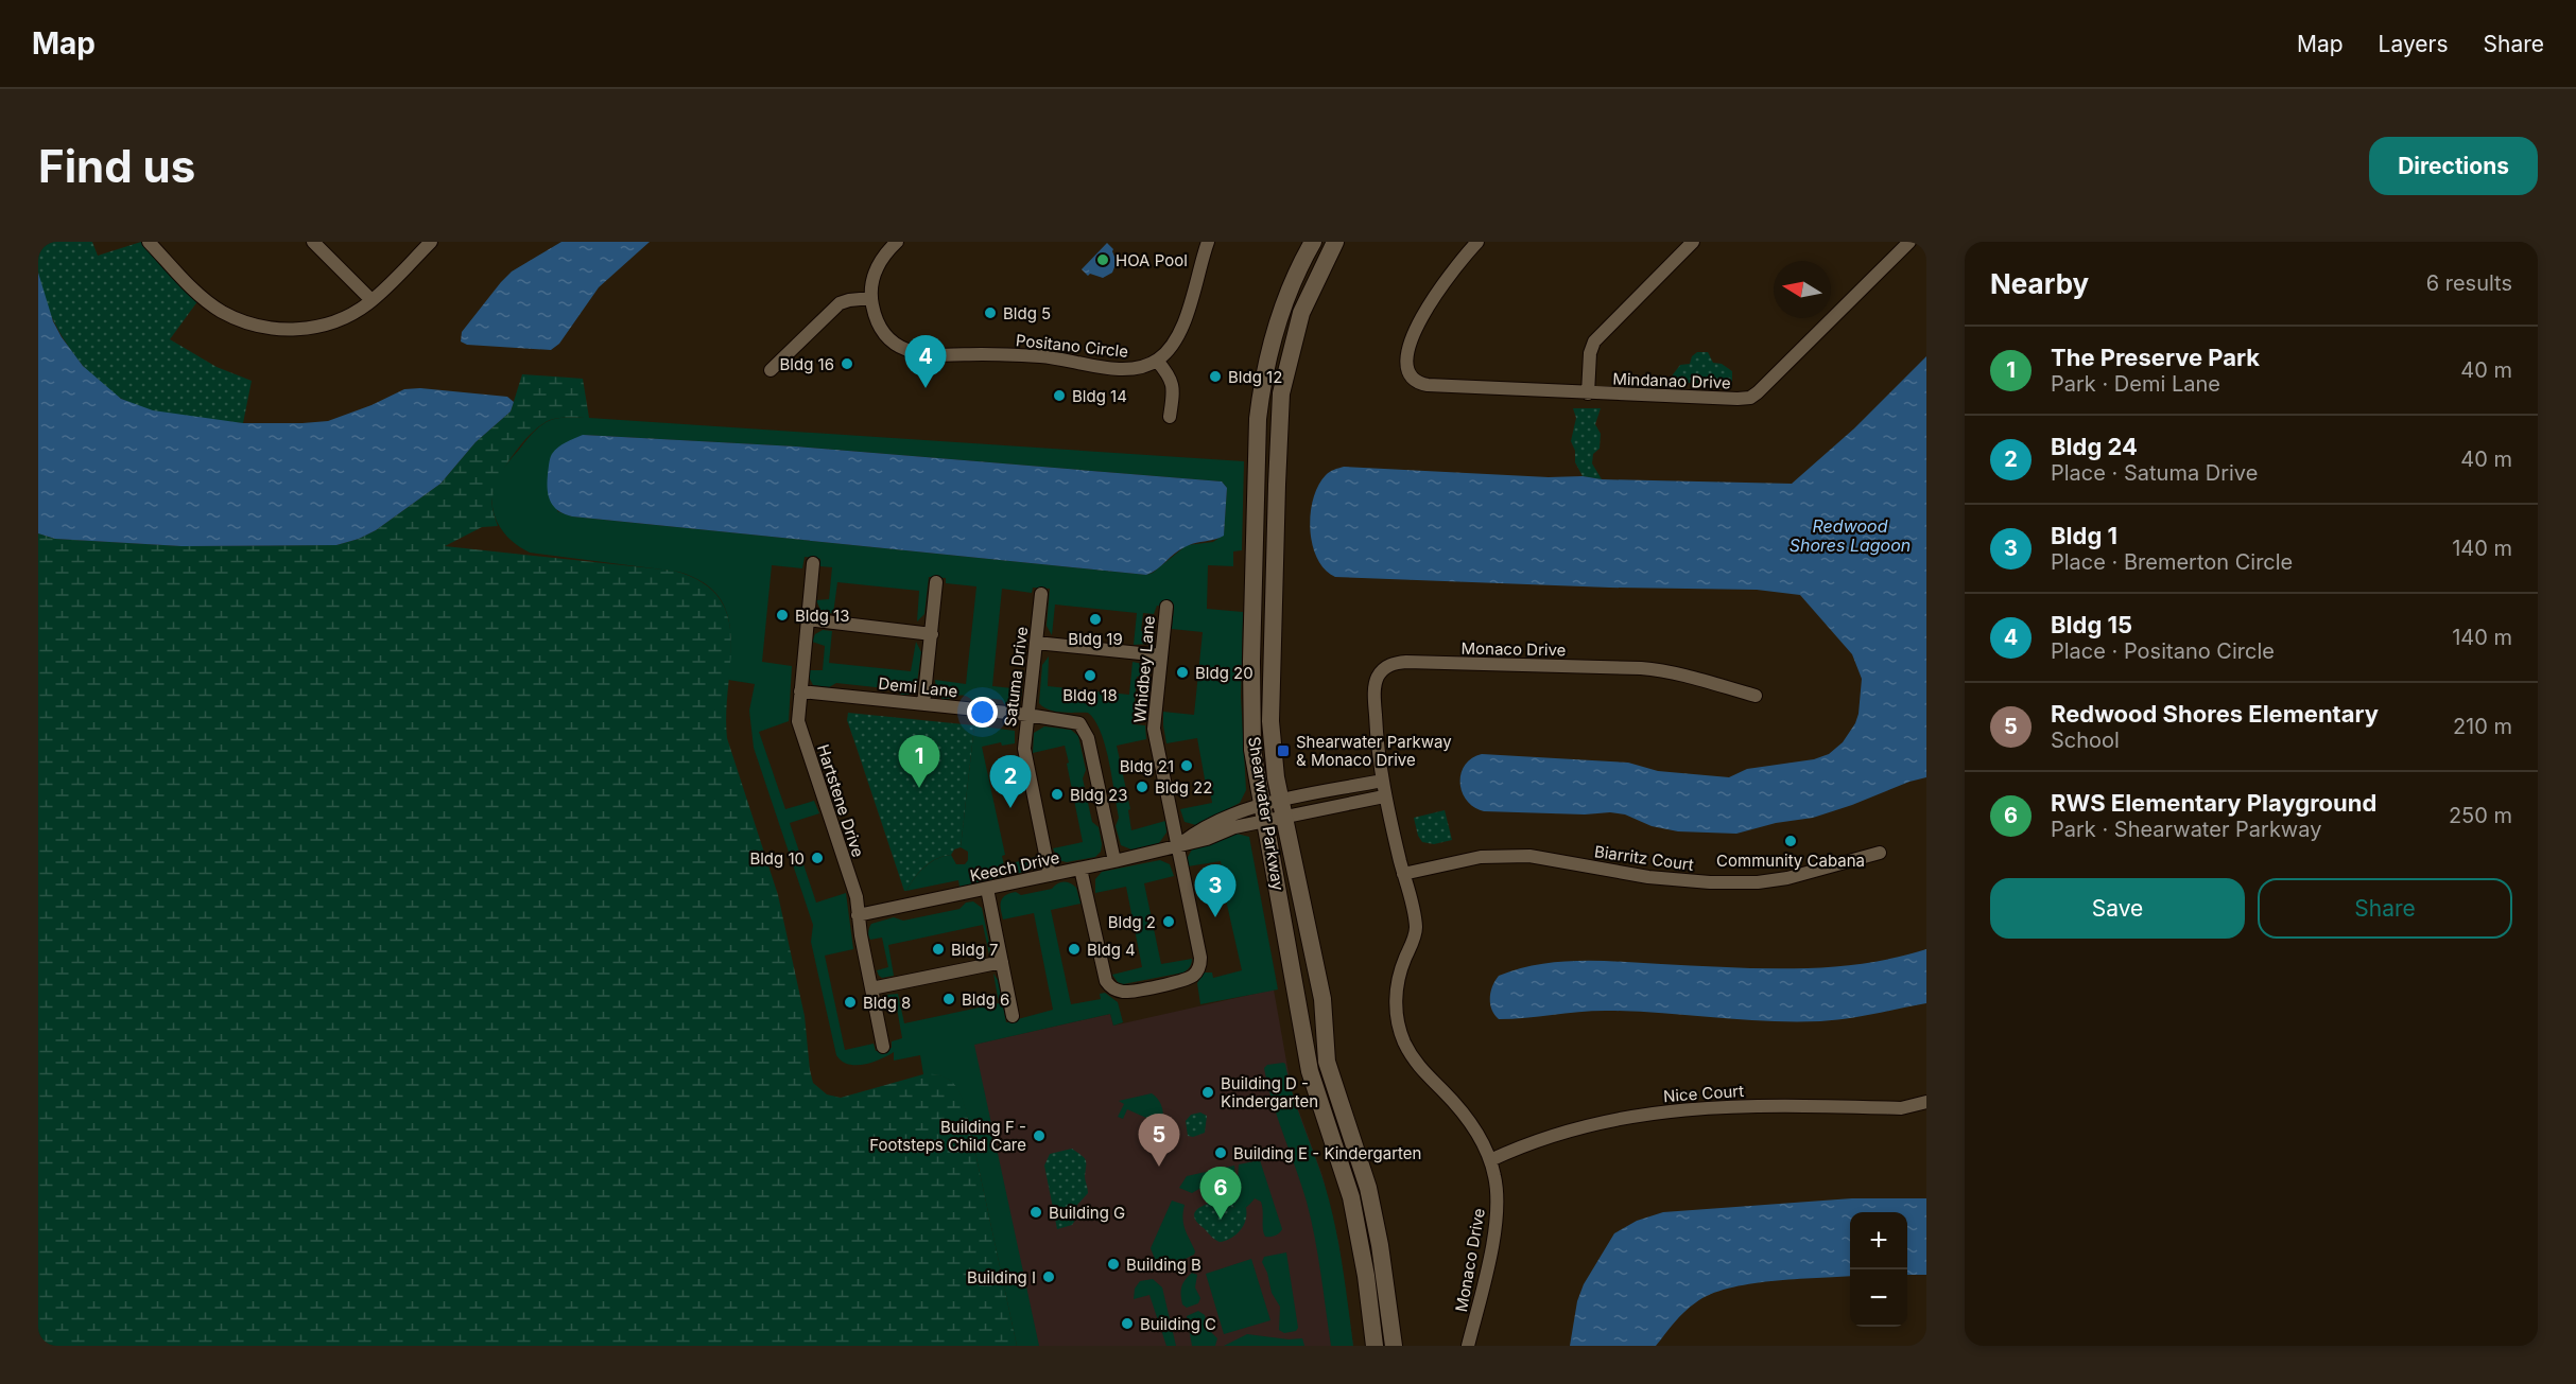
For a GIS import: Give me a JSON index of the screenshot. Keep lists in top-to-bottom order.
{
  "streets": {
    "main road": ["Shearwater Parkway"],
    "street": [
      "Positano Circle",
      "Mindanao Drive",
      "Monaco Drive",
      "Whidbey Lane",
      "Satuma Drive",
      "Demi Lane",
      "Hartstene Drive",
      "Biarritz Court",
      "Keech Drive",
      "Nice Court"
    ]
  },
  "crossings": [
    ["Monaco Drive", "Biarritz Court"],
    ["Monaco Drive", "Nice Court"],
    ["Whidbey Lane", "Keech Drive"],
    ["Satuma Drive", "Demi Lane"],
    ["Satuma Drive", "Keech Drive"],
    ["Demi Lane", "Hartstene Drive"],
    ["Demi Lane", "Keech Drive"],
    ["Hartstene Drive", "Keech Drive"],
    ["Shearwater Parkway", "Keech Drive"]
  ],
  "water": ["Redwood Shores Lagoon"],
  "places": {
    "other": [
      "HOA Pool",
      "Bldg 5",
      "Bldg 16",
      "Bldg 12",
      "Bldg 14",
      "Bldg 13",
      "Bldg 19",
      "Bldg 20",
      "Bldg 18",
      "Bldg 21",
      "Bldg 22",
      "Bldg 23",
      "Community Cabana",
      "Bldg 10",
      "Bldg 2",
      "Bldg 7",
      "Bldg 4",
      "Bldg 6",
      "Bldg 8",
      "Building D - Kindergarten",
      "Building F - Footsteps Child Care",
      "Building E - Kindergarten",
      "Building G",
      "Building B",
      "Building I",
      "Building C"
    ],
    "transit": ["Shearwater Parkway & Monaco Drive"]
  },
  "north": "left",
  "page": {
    "header": "Map",
    "nav": ["Map", "Layers", "Share"],
    "buttons": [
      "Directions",
      ["Save", "Share"]
    ],
    "title": "Find us",
    "heading": ["Nearby", "6 results"],
    "list": [
      {
        "mark": "1",
        "name": "The Preserve Park",
        "note": "Park · Demi Lane",
        "value": "40 m"
      },
      {
        "mark": "2",
        "name": "Bldg 24",
        "note": "Place · Satuma Drive",
        "value": "40 m"
      },
      {
        "mark": "3",
        "name": "Bldg 1",
        "note": "Place · Bremerton Circle",
        "value": "140 m"
      },
      {
        "mark": "4",
        "name": "Bldg 15",
        "note": "Place · Positano Circle",
        "value": "140 m"
      },
      {
        "mark": "5",
        "name": "Redwood Shores Elementary",
        "note": "School",
        "value": "210 m"
      },
      {
        "mark": "6",
        "name": "RWS Elementary Playground",
        "note": "Park · Shearwater Parkway",
        "value": "250 m"
      }
    ],
    "pins": [
      "4",
      "1",
      "2",
      "3",
      "5",
      "6"
    ],
    "map_buttons": ["+", "−"]
  }
}
